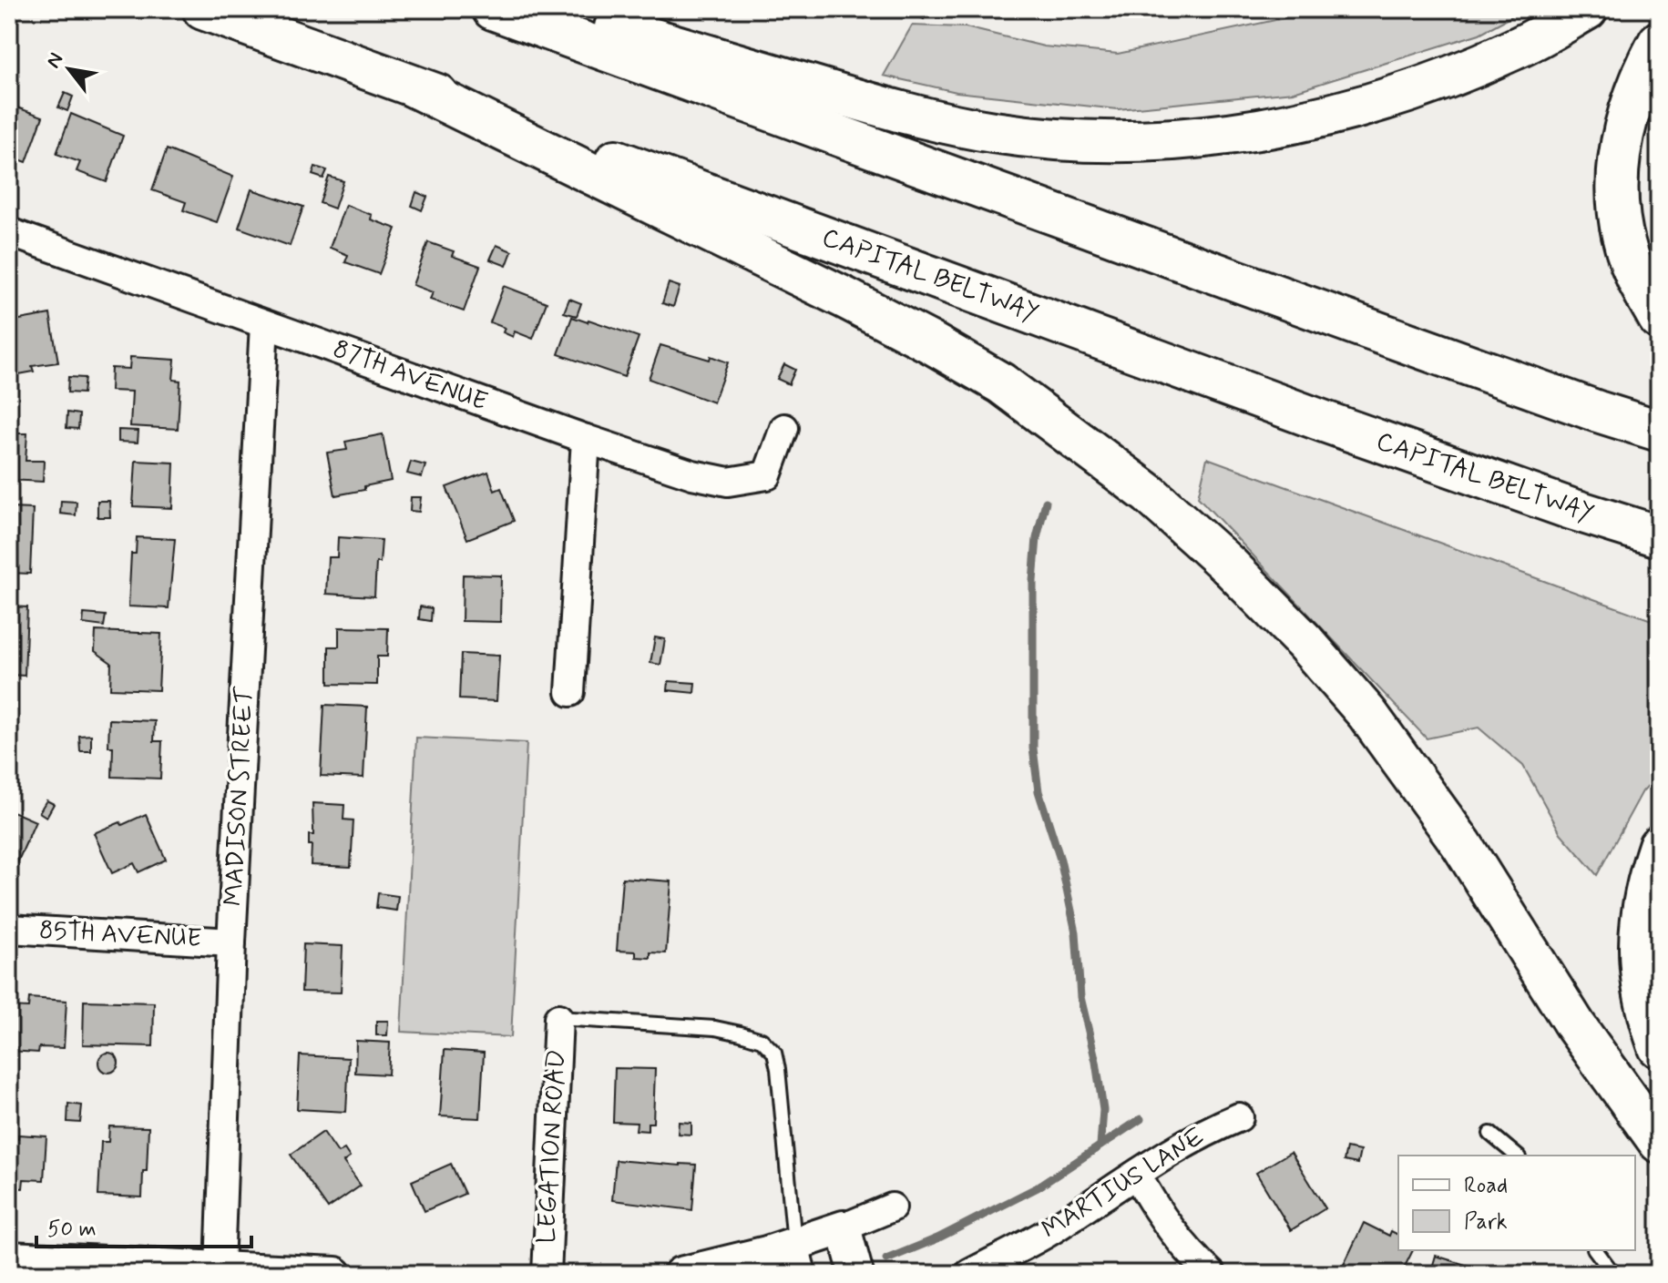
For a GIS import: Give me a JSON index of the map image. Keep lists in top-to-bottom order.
{
  "streets": {
    "highway": ["CAPITAL BELTWAY"],
    "street": [
      "87TH AVENUE",
      "MADISON STREET",
      "85TH AVENUE",
      "LEGATION ROAD",
      "MARTIUS LANE"
    ]
  },
  "crossings": [
    ["87TH AVENUE", "MADISON STREET"],
    ["MADISON STREET", "85TH AVENUE"]
  ],
  "legend": ["Road", "Park"],
  "scale_bar": "50 m",
  "north": "top left"
}
